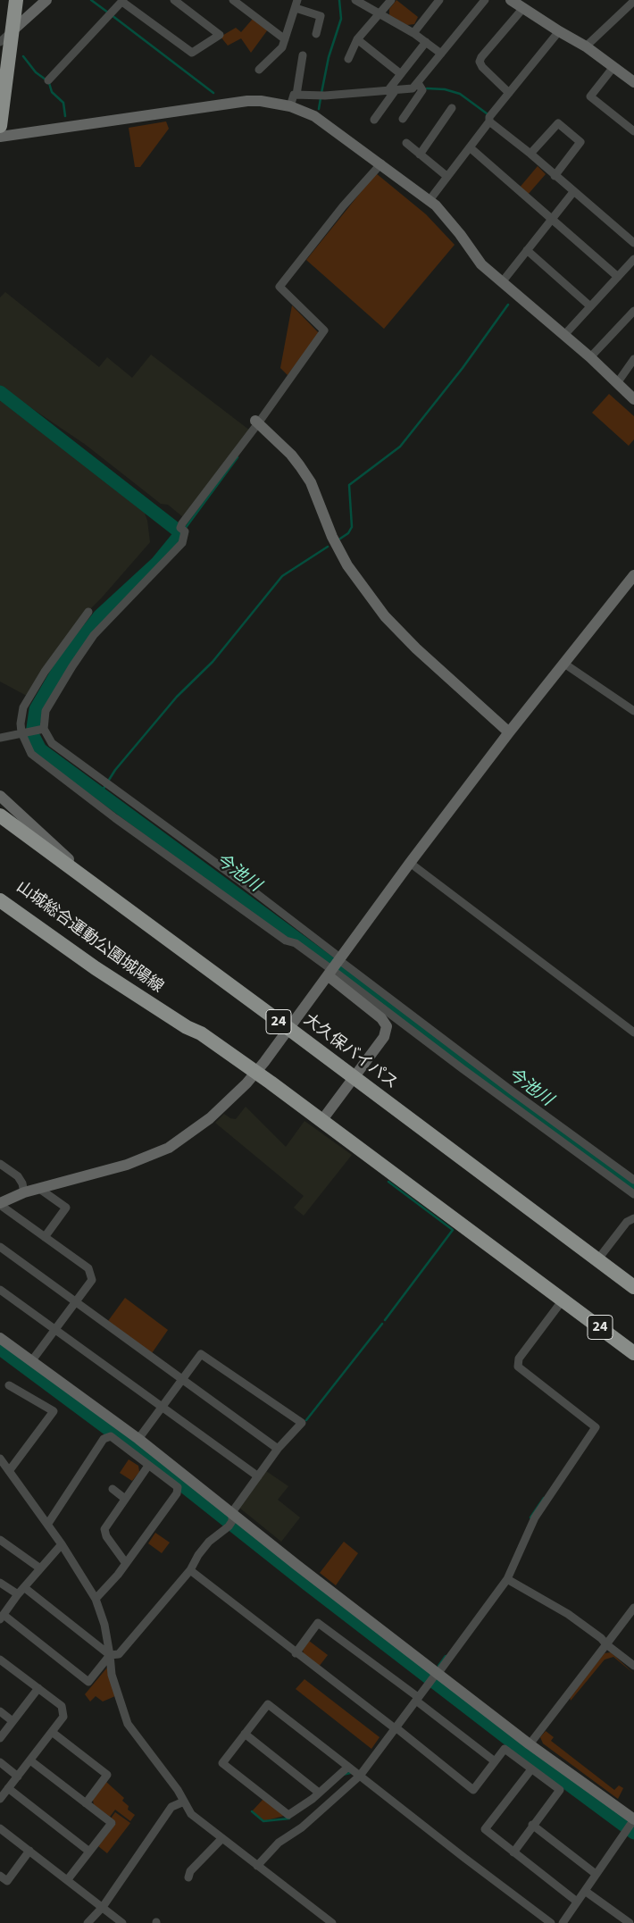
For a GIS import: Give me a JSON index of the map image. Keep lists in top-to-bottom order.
{
  "streets": {
    "highway": ["24", "大久保バイパス"],
    "street": ["山城総合運動公園城陽線"]
  },
  "crossings": [
    ["山城総合運動公園城陽線", "24"]
  ],
  "water": ["今池川"]
}
